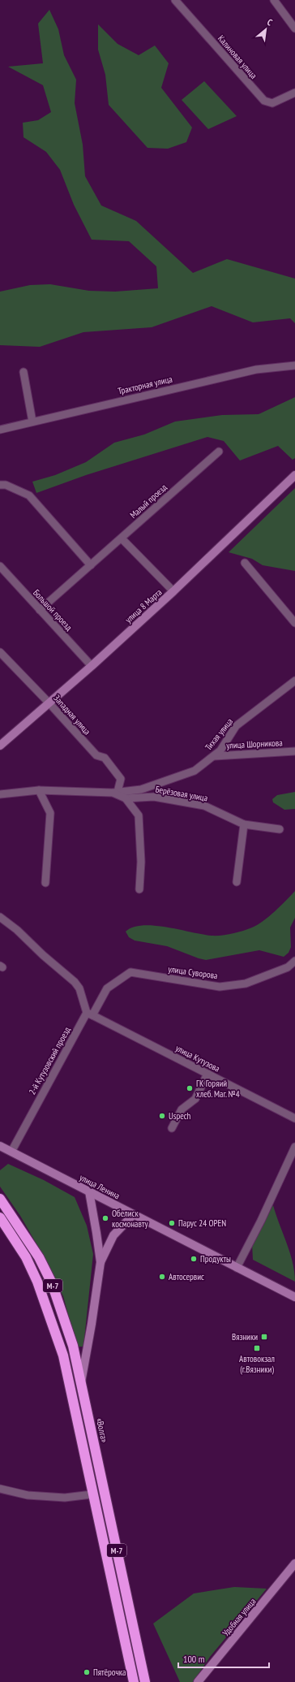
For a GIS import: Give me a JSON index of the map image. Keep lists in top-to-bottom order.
{
  "streets": {
    "highway": ["М-7", "«Волга»"],
    "main road": ["улица 8 Марта", "улица Ленина", "Удобная улица"],
    "street": [
      "Калиновая улица",
      "Тракторная улица",
      "Малый проезд",
      "Большой проезд",
      "Западная улица",
      "Тихая улица",
      "улица Шорникова",
      "Берёзовая улица",
      "улица Суворова",
      "улица Кутузова",
      "2-й Кутузовский проезд"
    ]
  },
  "crossings": [
    ["Малый проезд", "Большой проезд"],
    ["улица 8 Марта", "Большой проезд"],
    ["улица 8 Марта", "Западная улица"],
    ["Западная улица", "Тихая улица"],
    ["Западная улица", "Берёзовая улица"],
    ["Тихая улица", "улица Шорникова"],
    ["Тихая улица", "Берёзовая улица"],
    ["улица Суворова", "2-й Кутузовский проезд"],
    ["улица Кутузова", "2-й Кутузовский проезд"],
    ["2-й Кутузовский проезд", "улица Ленина"]
  ],
  "places": {
    "other": [
      "ГК Горяий хлеб. Маг. №4",
      "Uspech",
      "Обелиск космонавту",
      "Парус 24 OPEN",
      "Продукты",
      "Автосервис",
      "Пятёрочка"
    ],
    "transit": ["Вязники", "Автовокзал (г.Вязники)"]
  },
  "scale_bar": "100 m",
  "north": "top right"
}
